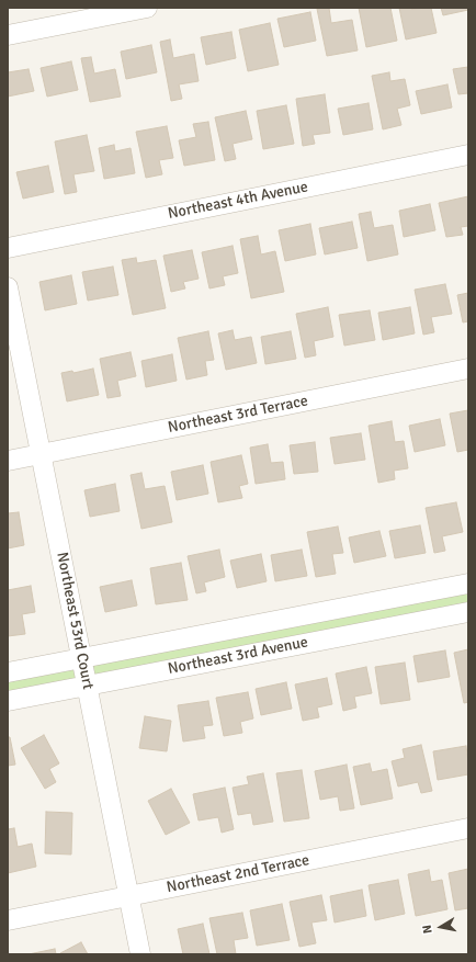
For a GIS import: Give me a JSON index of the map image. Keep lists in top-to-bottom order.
{
  "streets": {
    "street": [
      "Northeast 4th Avenue",
      "Northeast 3rd Terrace",
      "Northeast 53rd Court",
      "Northeast 3rd Avenue",
      "Northeast 2nd Terrace"
    ]
  },
  "crossings": [
    ["Northeast 3rd Terrace", "Northeast 53rd Court"],
    ["Northeast 53rd Court", "Northeast 3rd Avenue"],
    ["Northeast 53rd Court", "Northeast 2nd Terrace"]
  ],
  "north": "left"
}
